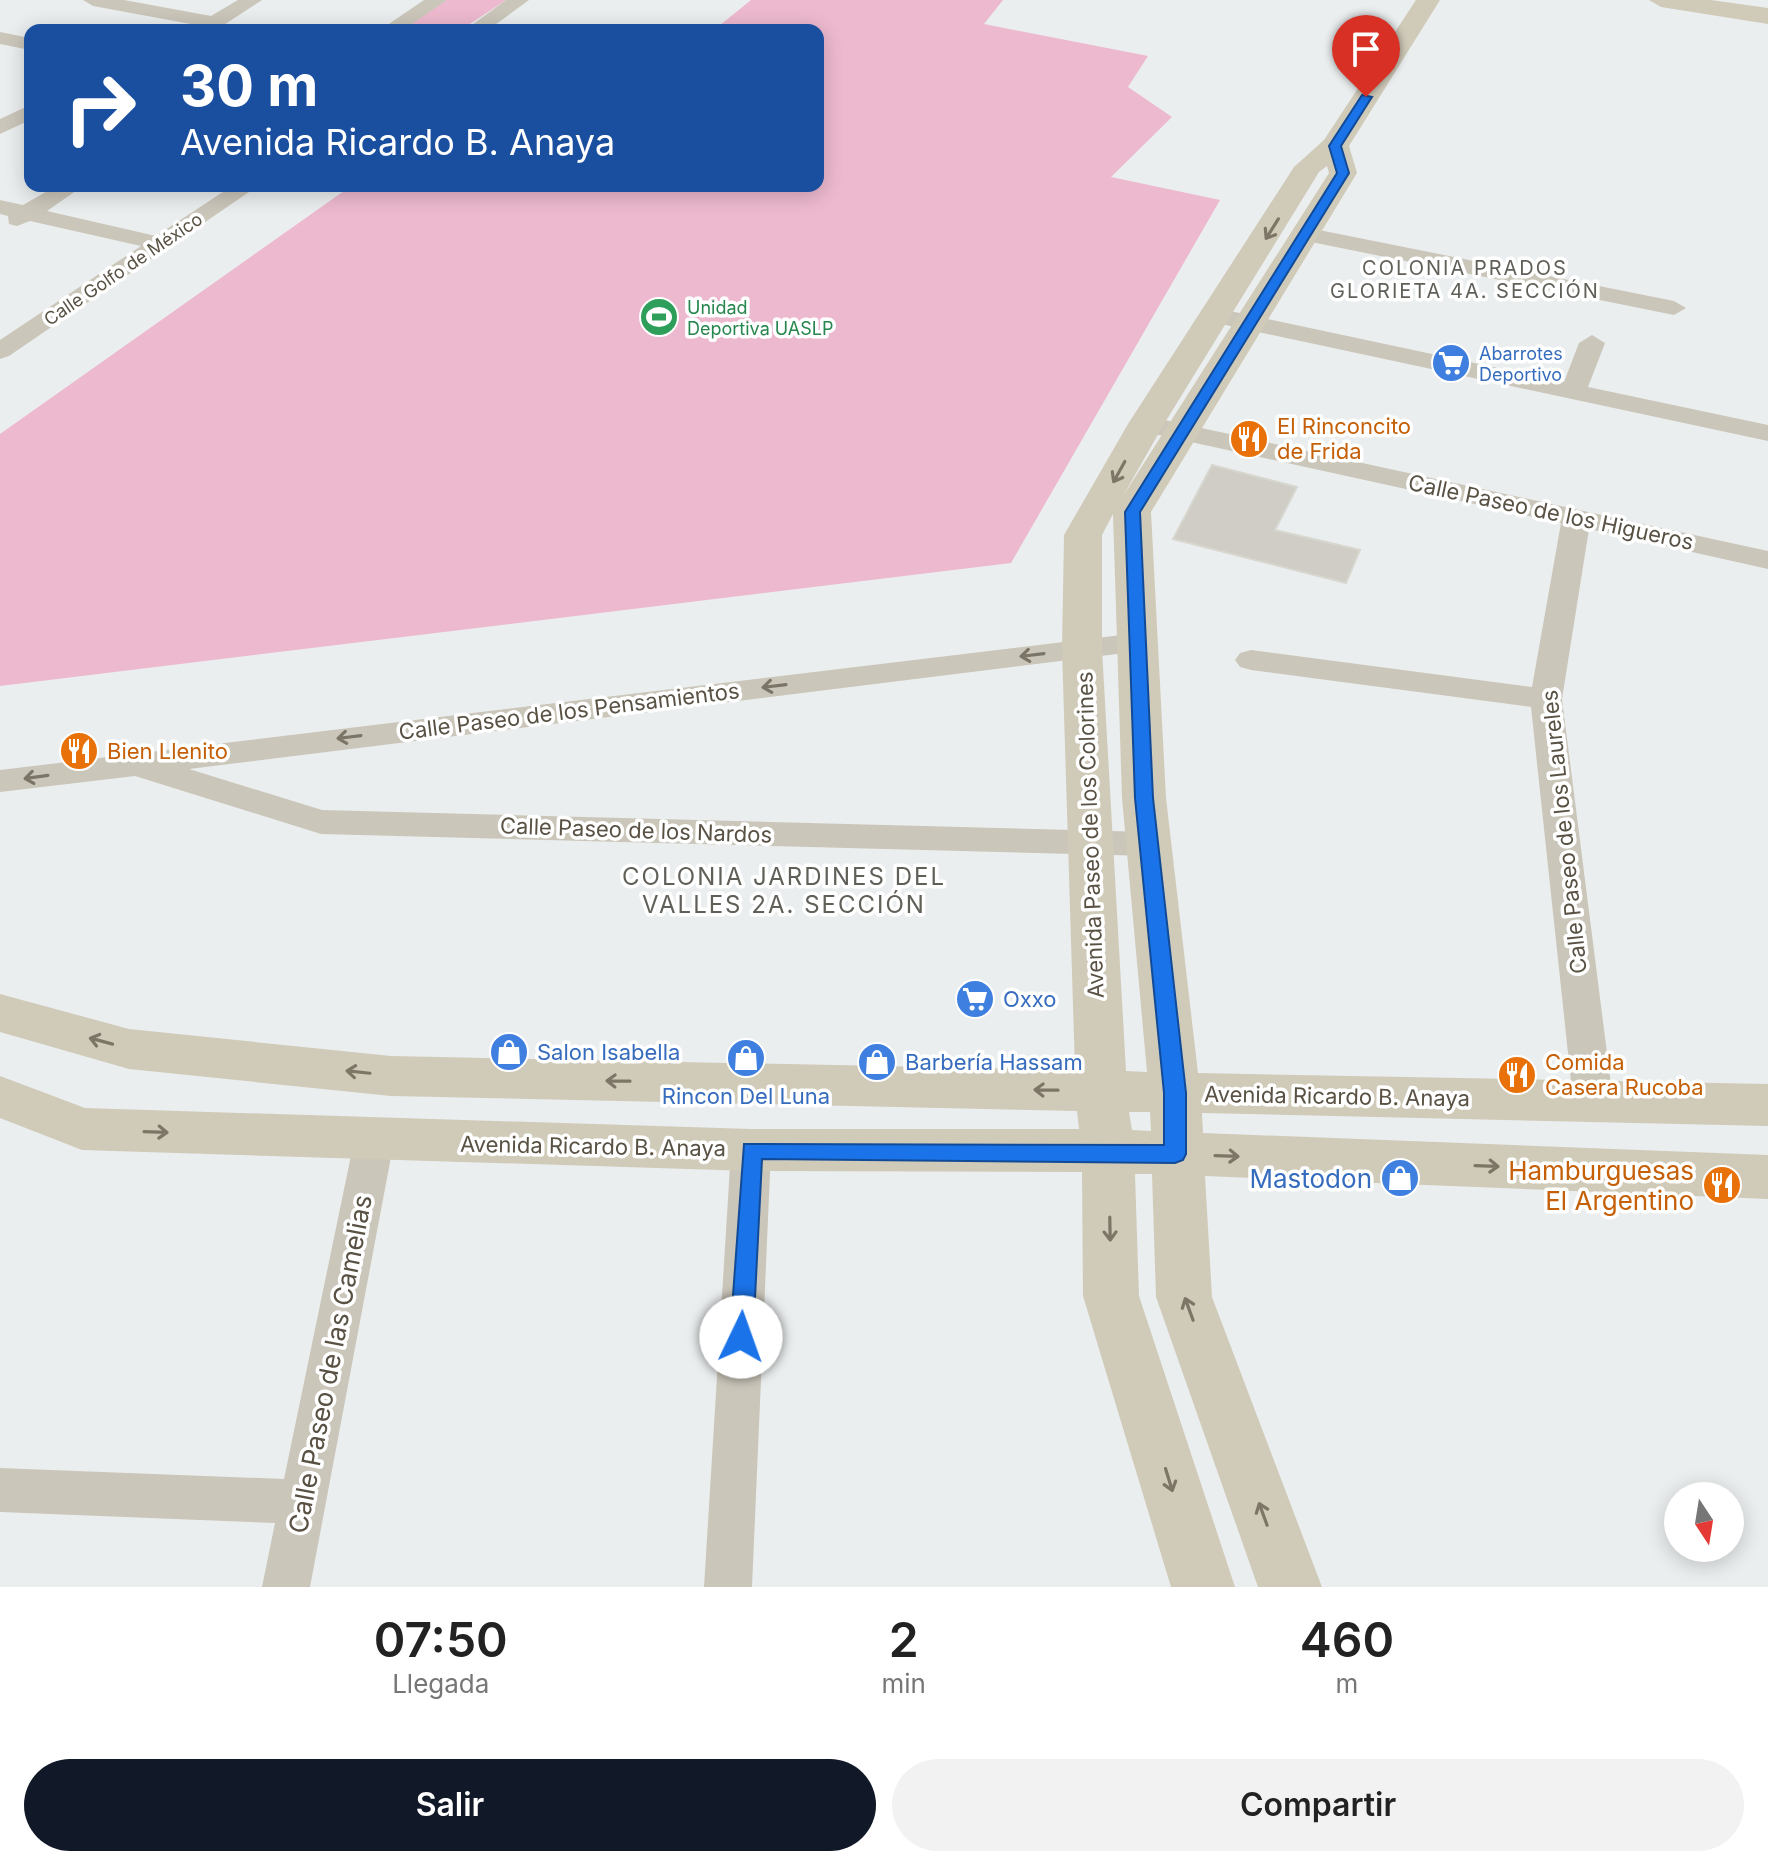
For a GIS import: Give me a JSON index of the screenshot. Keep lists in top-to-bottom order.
{
  "streets": {
    "street": [
      "Calle Golfo de México",
      "Calle Paseo de los Higueros",
      "Calle Paseo de los Pensamientos",
      "Calle Paseo de los Nardos",
      "Calle Paseo de los Laureles",
      "Avenida Paseo de los Colorines",
      "Avenida Ricardo B. Anaya",
      "Calle Paseo de las Camelias"
    ]
  },
  "crossings": [
    ["Calle Paseo de los Higueros", "Calle Paseo de los Laureles"],
    ["Calle Paseo de los Higueros", "Avenida Paseo de los Colorines"],
    ["Calle Paseo de los Pensamientos", "Calle Paseo de los Nardos"],
    ["Calle Paseo de los Pensamientos", "Avenida Paseo de los Colorines"],
    ["Calle Paseo de los Nardos", "Avenida Paseo de los Colorines"],
    ["Calle Paseo de los Laureles", "Avenida Ricardo B. Anaya"],
    ["Avenida Paseo de los Colorines", "Avenida Ricardo B. Anaya"],
    ["Avenida Ricardo B. Anaya", "Calle Paseo de las Camelias"]
  ],
  "one_way": ["Calle Paseo de los Pensamientos"],
  "districts": ["COLONIA PRADOS GLORIETA 4A. SECCIÓN", "COLONIA JARDINES DEL VALLES 2A. SECCIÓN"],
  "places": {
    "sports": ["Unidad Deportiva UASLP"],
    "supermarket": ["Abarrotes Deportivo", "Oxxo"],
    "restaurant": [
      "El Rinconcito de Frida",
      "Bien Llenito",
      "Comida Casera Rucoba",
      "Hamburguesas El Argentino"
    ],
    "shop": [
      "Salon Isabella",
      "Rincon Del Luna",
      "Barbería Hassam",
      "Mastodon"
    ]
  },
  "north": "bottom",
  "page": {
    "turn": ["30 m", "Avenida Ricardo B. Anaya"],
    "eta": [
      "07:50",
      "Llegada",
      "2",
      "min",
      "460",
      "m"
    ],
    "buttons": ["Salir", "Compartir"]
  }
}
